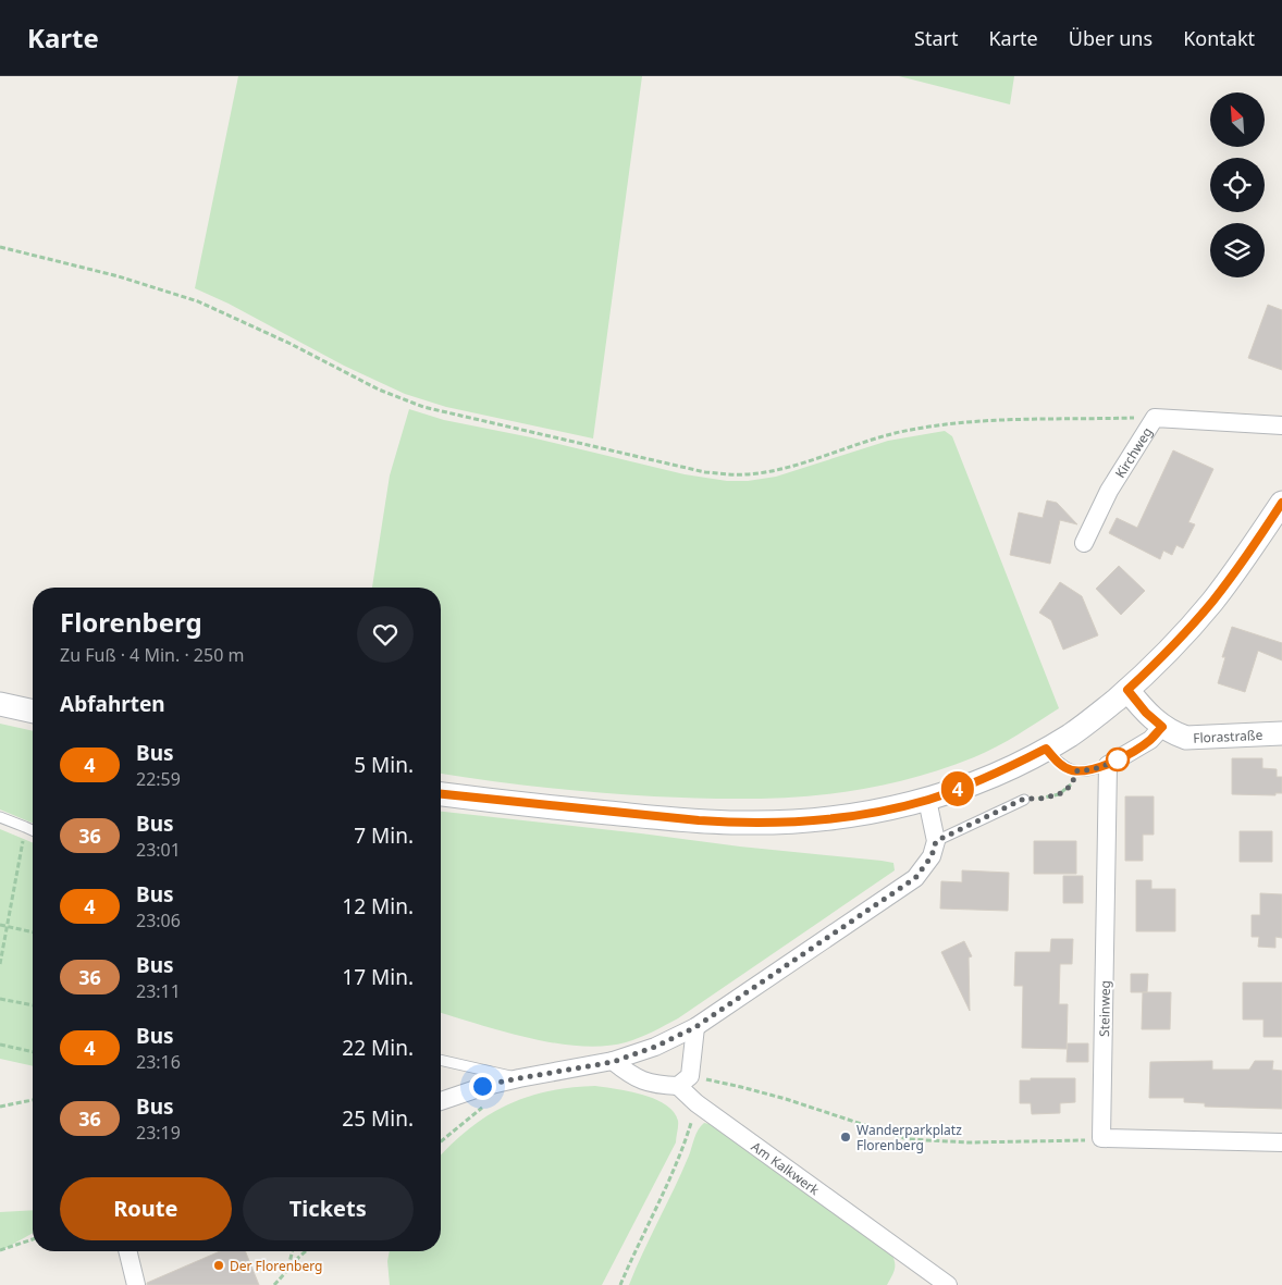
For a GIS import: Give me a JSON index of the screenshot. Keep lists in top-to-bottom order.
{
  "streets": {
    "street": [
      "Kirchweg",
      "Florastraße",
      "Steinweg",
      "Am Kalkwerk"
    ]
  },
  "places": ["Wanderparkplatz Florenberg", "Der Florenberg"],
  "lines": ["bus line 4"],
  "north": "top left",
  "page": {
    "header": "Karte",
    "nav": [
      "Start",
      "Karte",
      "Über uns",
      "Kontakt"
    ],
    "on_map": "4",
    "heading": [
      ["Florenberg", "Zu Fuß · 4 Min. · 250 m"],
      "Abfahrten"
    ],
    "list": [
      {
        "mark": "4",
        "name": "Bus",
        "note": "22:59",
        "value": "5 Min."
      },
      {
        "mark": "36",
        "name": "Bus",
        "note": "23:01",
        "value": "7 Min."
      },
      {
        "mark": "4",
        "name": "Bus",
        "note": "23:06",
        "value": "12 Min."
      },
      {
        "mark": "36",
        "name": "Bus",
        "note": "23:11",
        "value": "17 Min."
      },
      {
        "mark": "4",
        "name": "Bus",
        "note": "23:16",
        "value": "22 Min."
      },
      {
        "mark": "36",
        "name": "Bus",
        "note": "23:19",
        "value": "25 Min."
      }
    ],
    "buttons": ["Route", "Tickets"]
  }
}
